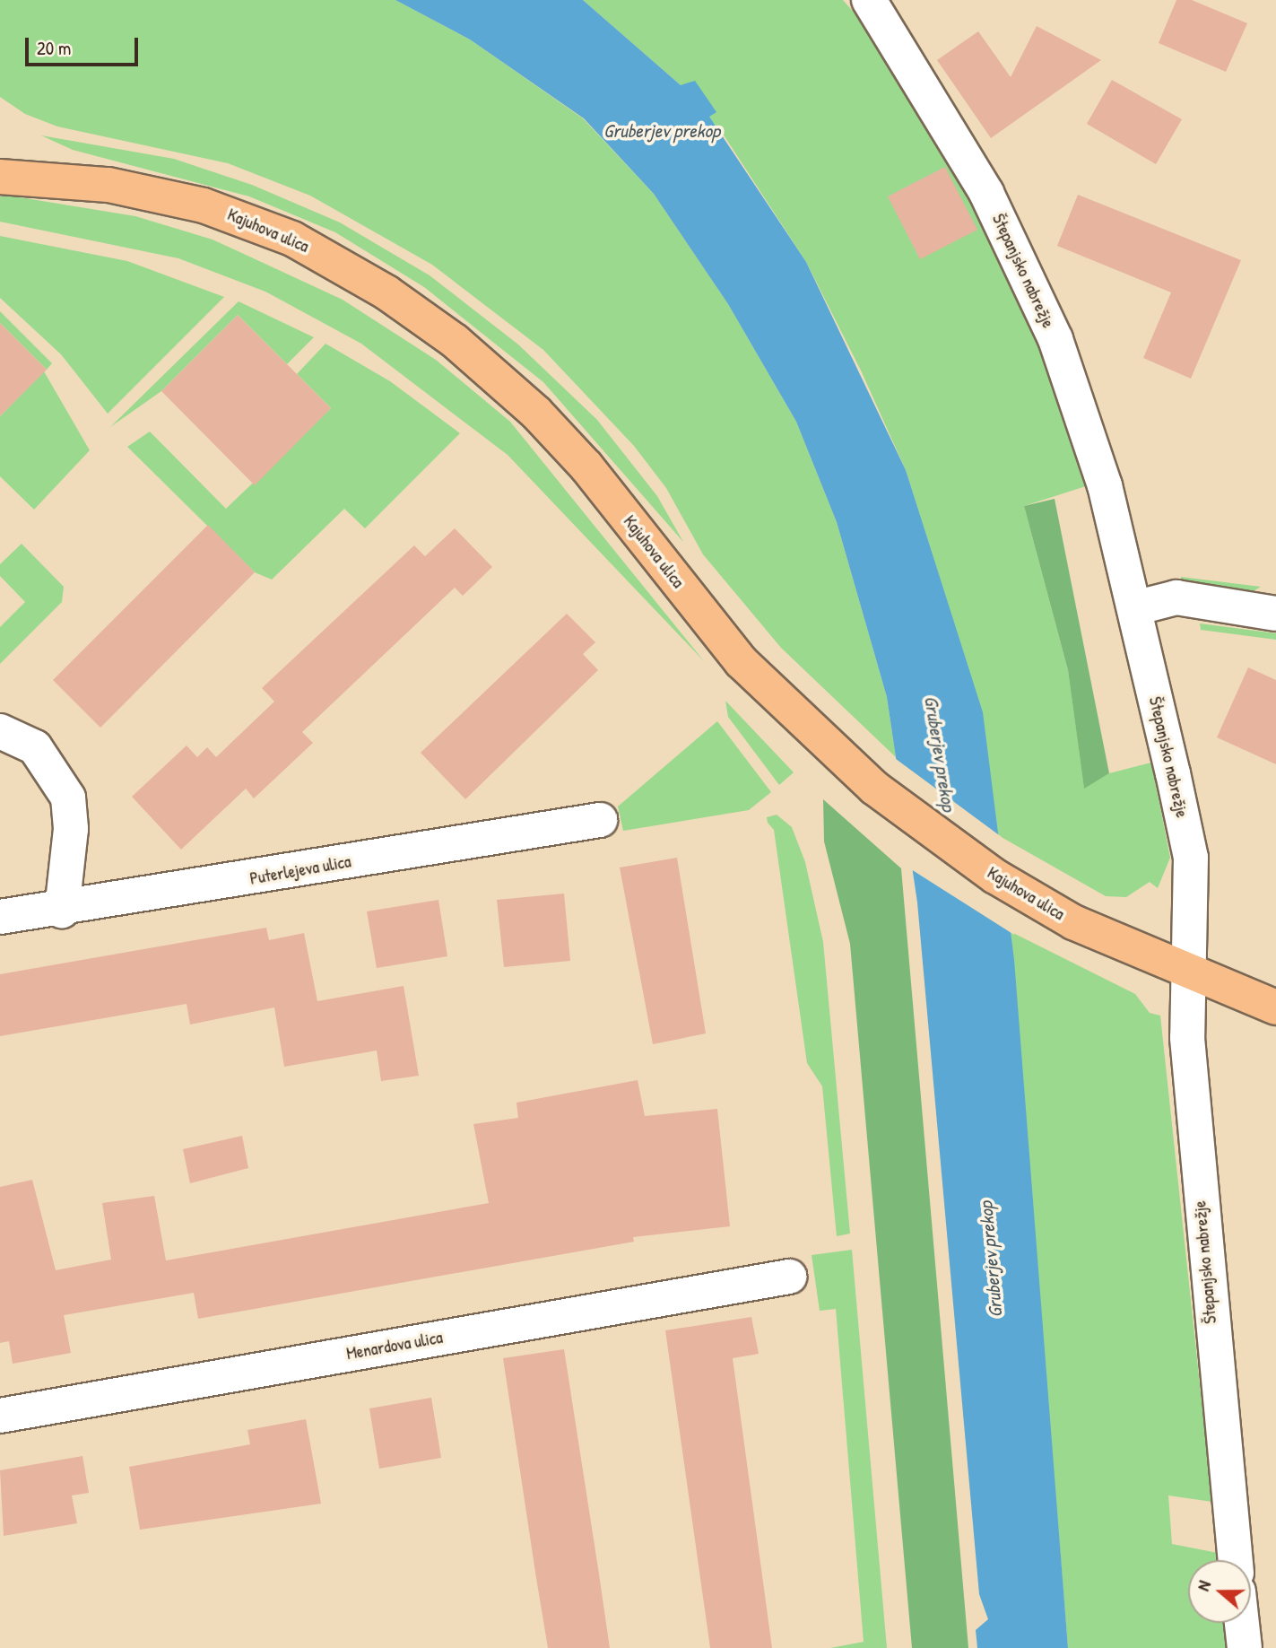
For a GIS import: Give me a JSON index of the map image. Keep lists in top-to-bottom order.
{
  "streets": {
    "main road": ["Kajuhova ulica"],
    "street": ["Štepanjsko nabrežje", "Puterlejeva ulica", "Menardova ulica"]
  },
  "crossings": [
    ["Kajuhova ulica", "Štepanjsko nabrežje"]
  ],
  "water": ["Gruberjev prekop"],
  "scale_bar": "20 m",
  "north": "left"
}
